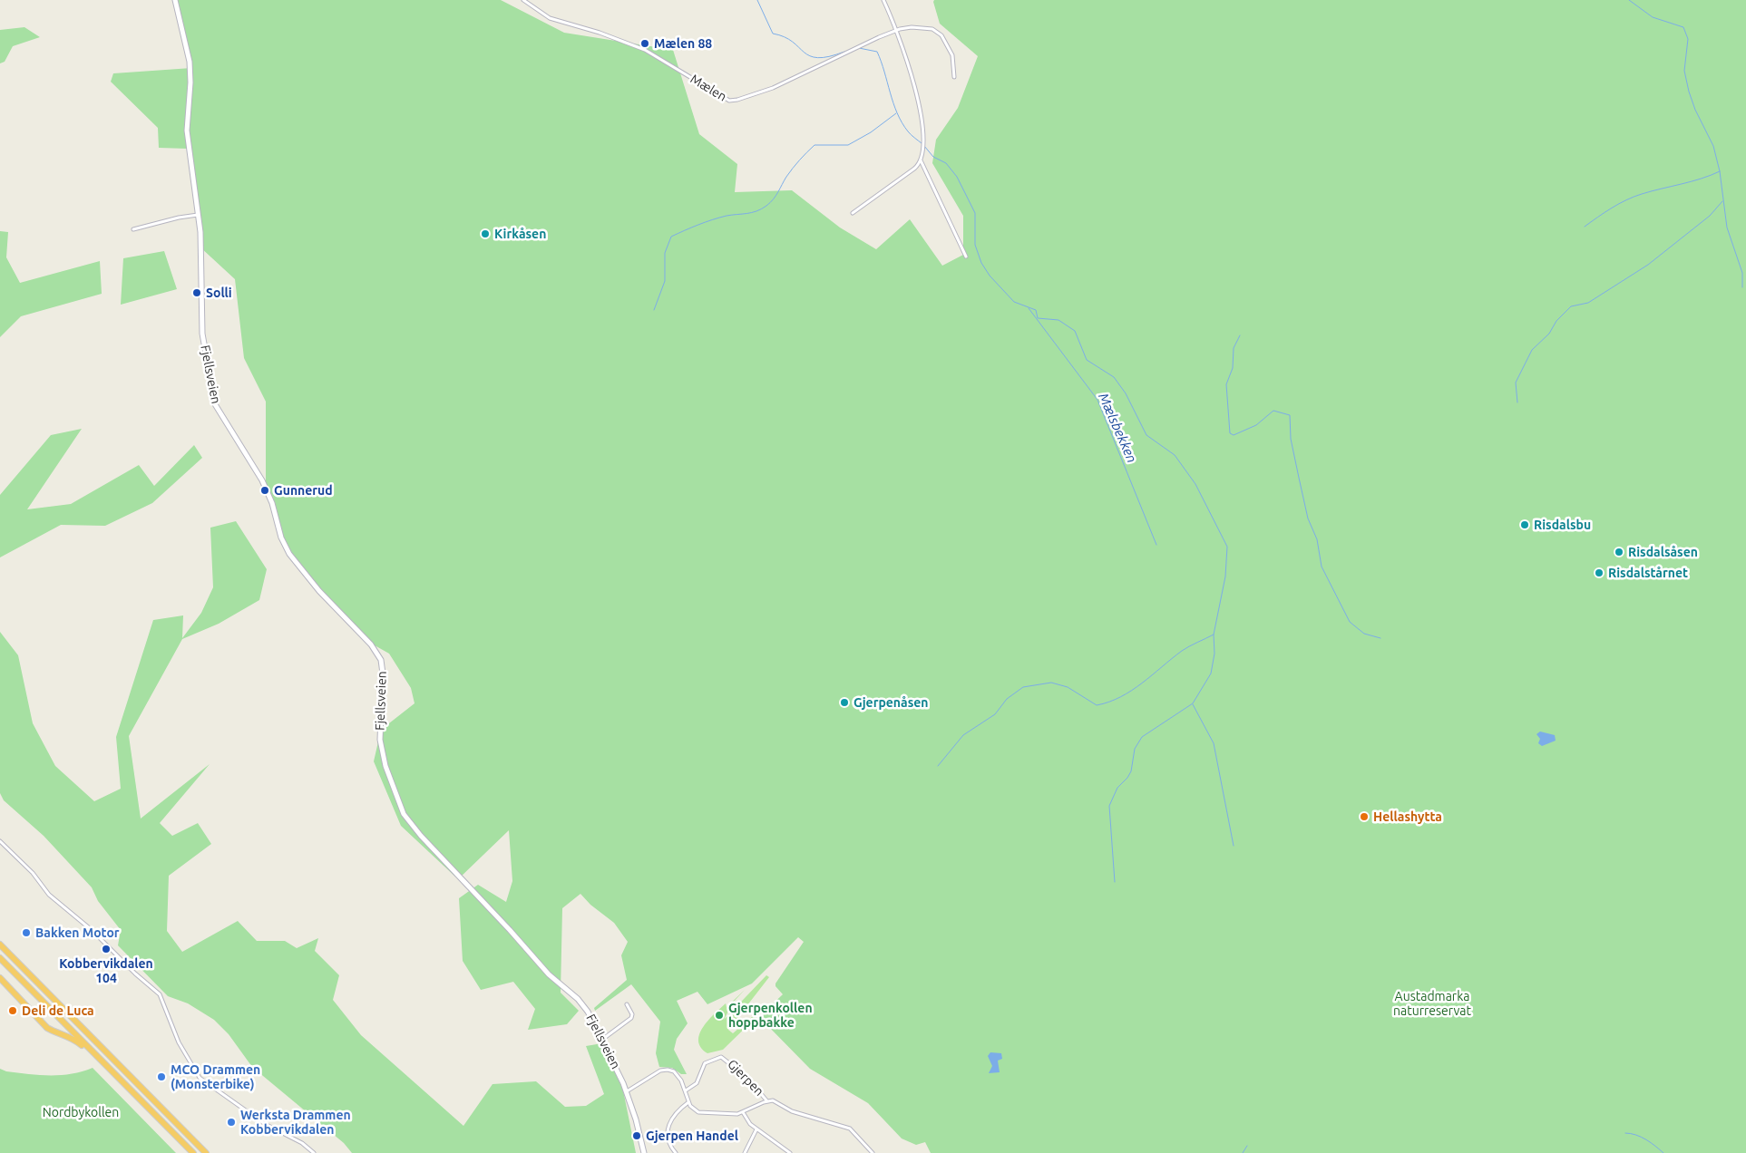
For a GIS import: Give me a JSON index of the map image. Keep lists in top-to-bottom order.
{
  "streets": {
    "main road": ["Fjellsveien"],
    "street": ["Mælen", "Gjerpen"]
  },
  "water": ["Mælsbekken"],
  "parks": ["Austadmarka naturreservat", "Nordbykollen"],
  "places": [
    "Mælen 88",
    "Kirkåsen",
    "Solli",
    "Gunnerud",
    "Risdalsbu",
    "Risdalsåsen",
    "Risdalstårnet",
    "Gjerpenåsen",
    "Hellashytta",
    "Bakken Motor",
    "Kobbervikdalen 104",
    "Deli de Luca",
    "Gjerpenkollen hoppbakke",
    "MCO Drammen (Monsterbike)",
    "Werksta Drammen Kobbervikdalen",
    "Gjerpen Handel"
  ]
}
